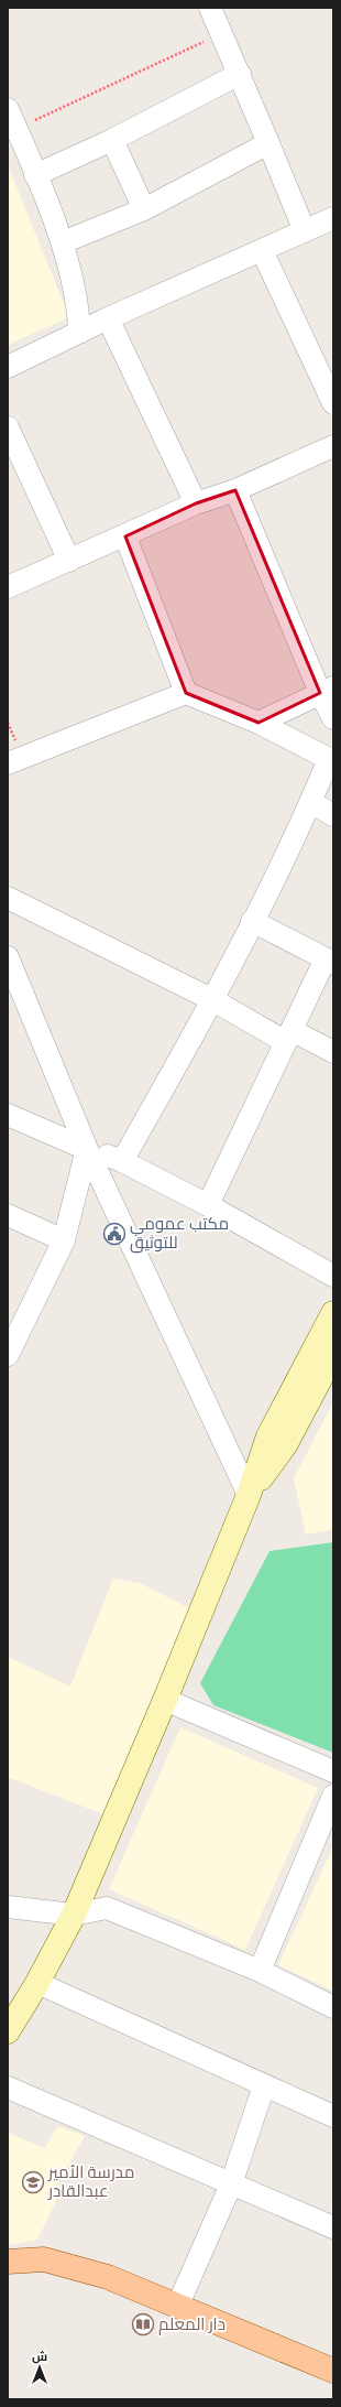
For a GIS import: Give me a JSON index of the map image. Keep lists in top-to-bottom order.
{
  "places": {
    "public building": ["مكتب عمومي للتوثيق"],
    "school or university": ["مدرسة الأمير عبدالقادر"],
    "library": ["دار المعلم"]
  },
  "north": "top"
}
